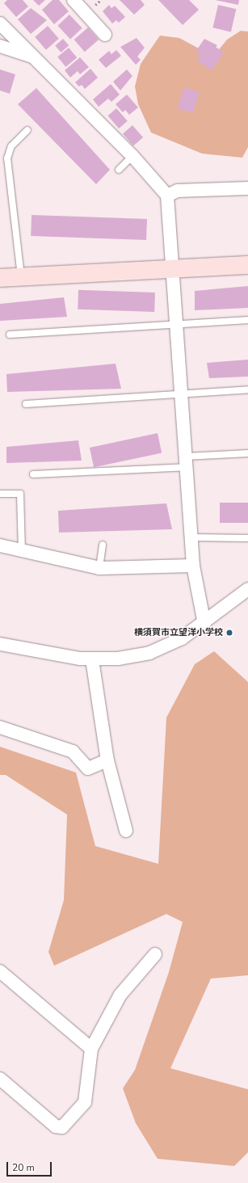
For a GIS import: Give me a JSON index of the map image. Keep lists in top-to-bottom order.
{
  "places": ["横須賀市立望洋小学校"],
  "scale_bar": "20 m"
}
